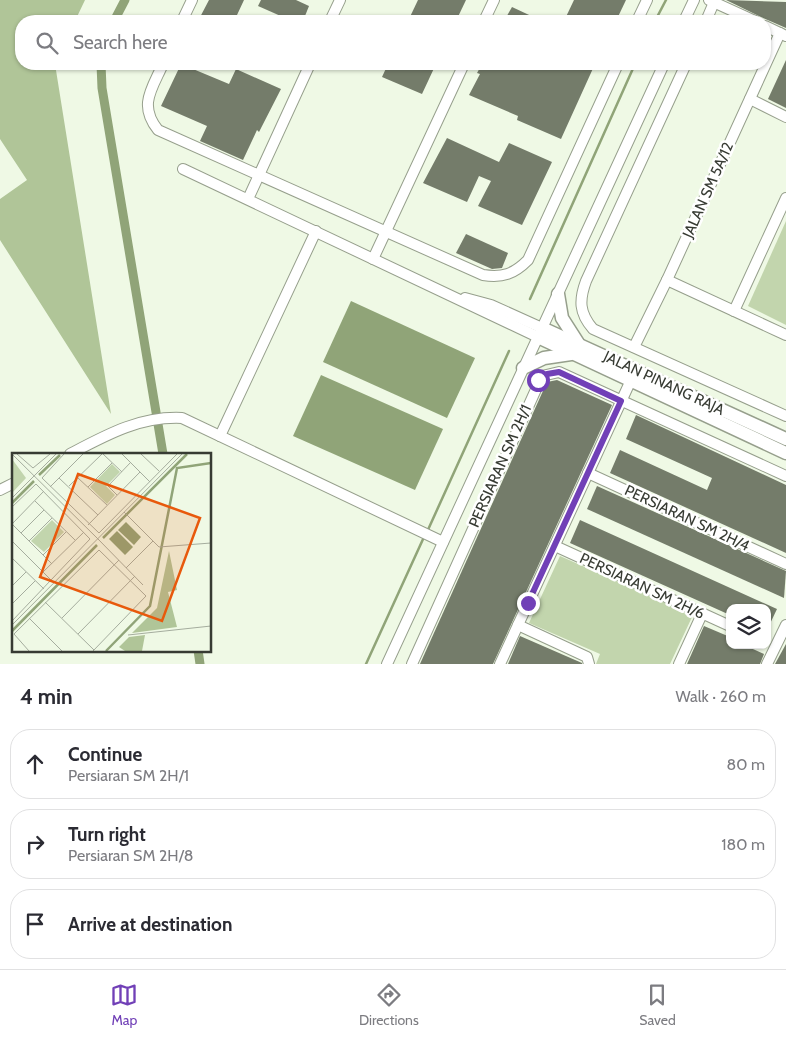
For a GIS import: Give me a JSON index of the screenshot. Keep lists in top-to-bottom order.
{
  "streets": {
    "main road": ["JALAN PINANG RAJA"],
    "street": [
      "JALAN SM 5A/12",
      "PERSIARAN SM 2H/1",
      "PERSIARAN SM 2H/4",
      "PERSIARAN SM 2H/6"
    ]
  },
  "page": {
    "search": "Search here",
    "heading": ["4 min", "Walk · 260 m"],
    "list": [
      ["Continue", "Persiaran SM 2H/1", "80 m"],
      ["Turn right", "Persiaran SM 2H/8", "180 m"],
      "Arrive at destination"
    ],
    "nav": ["Map", "Directions", "Saved"]
  }
}
